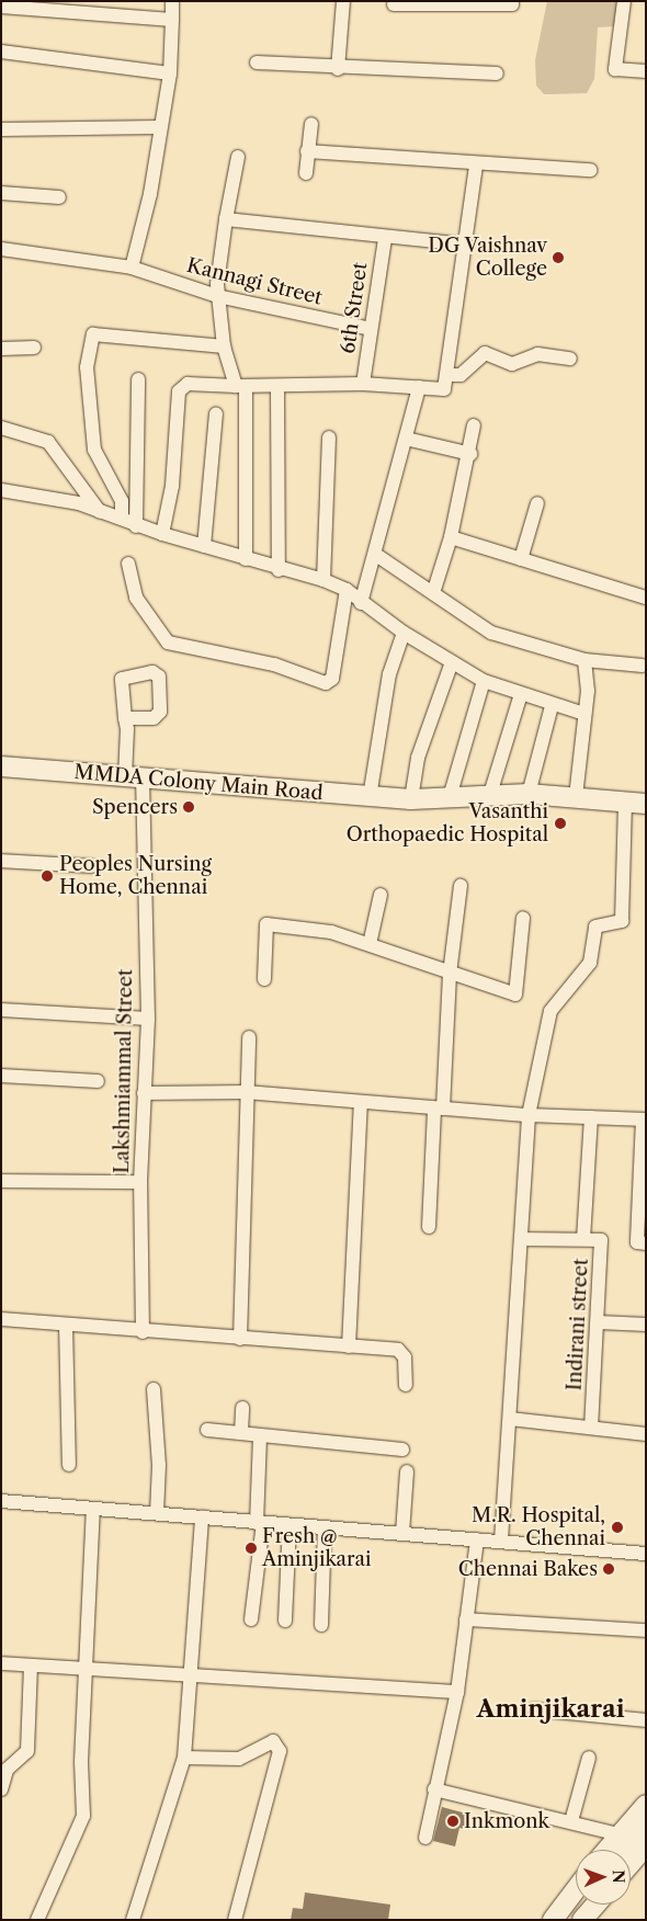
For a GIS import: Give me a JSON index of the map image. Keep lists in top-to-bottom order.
{
  "streets": {
    "street": [
      "Kannagi Street",
      "6th Street",
      "MMDA Colony Main Road",
      "Lakshmiammal Street",
      "Indirani street"
    ]
  },
  "crossings": [
    ["Kannagi Street", "6th Street"],
    ["MMDA Colony Main Road", "Lakshmiammal Street"]
  ],
  "districts": ["Aminjikarai"],
  "places": [
    "DG Vaishnav College",
    "Spencers",
    "Vasanthi Orthopaedic Hospital",
    "Peoples Nursing Home, Chennai",
    "M.R. Hospital, Chennai",
    "Fresh @ Aminjikarai",
    "Chennai Bakes",
    "Inkmonk"
  ],
  "north": "right"
}
